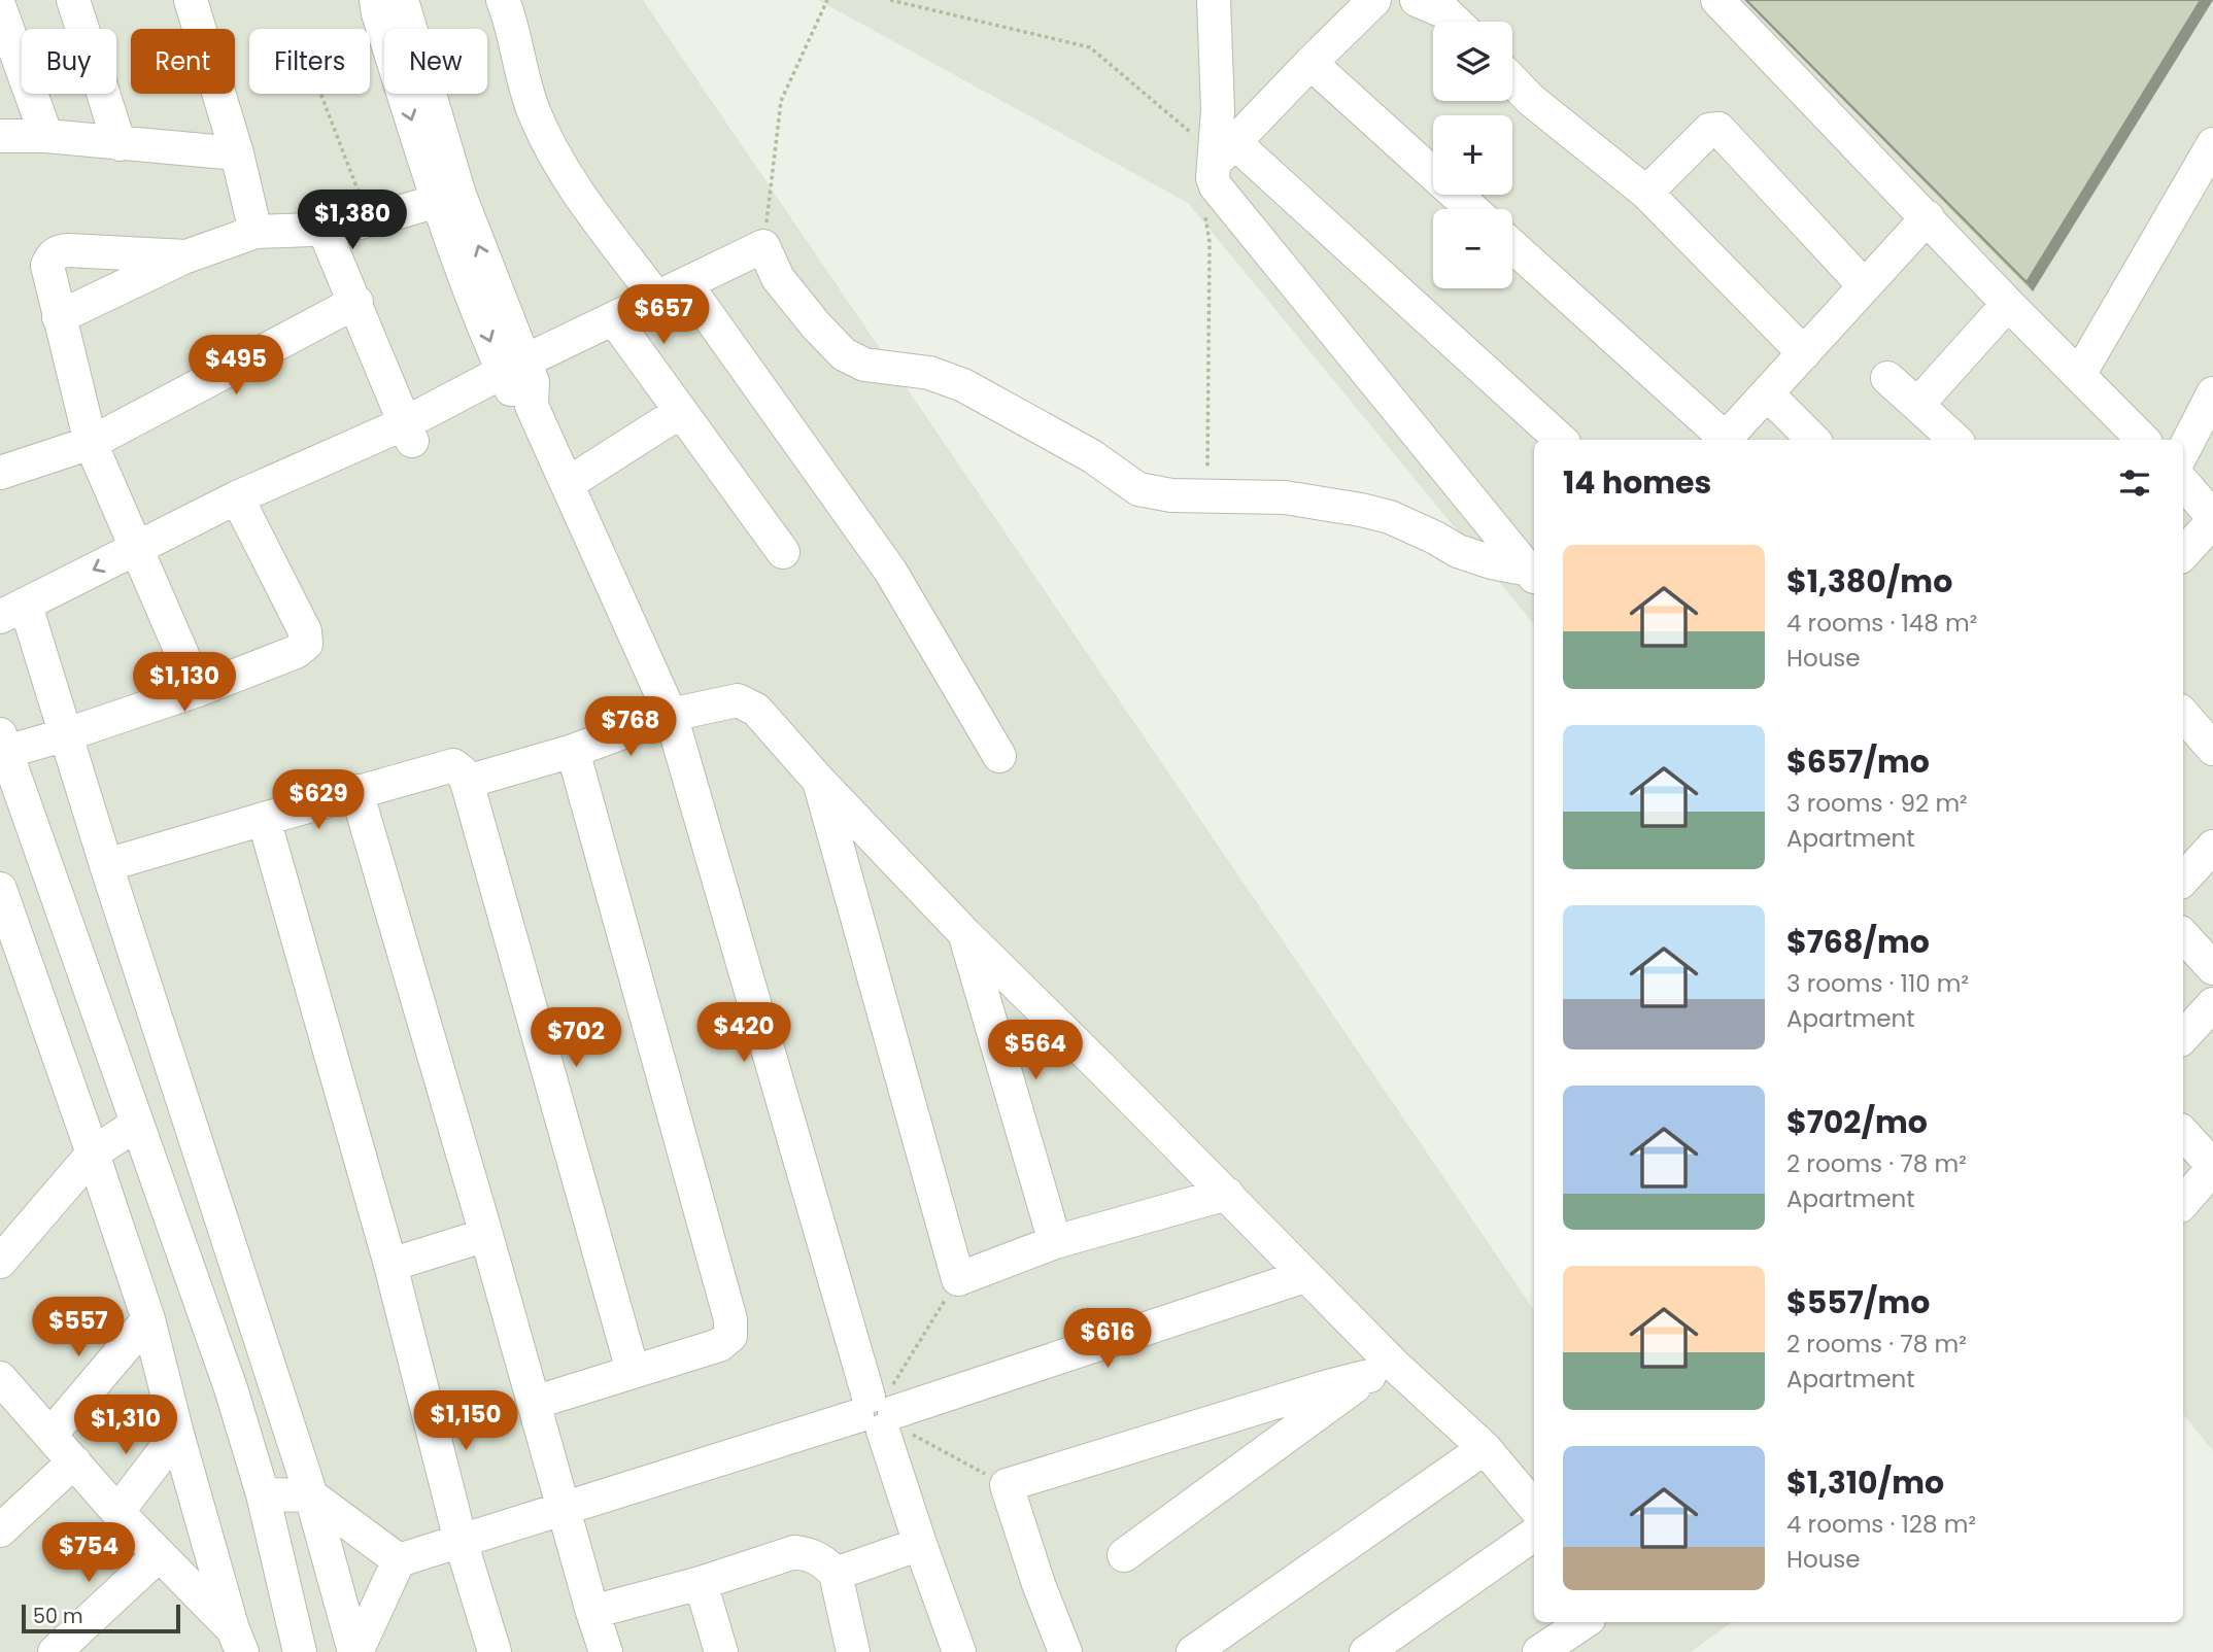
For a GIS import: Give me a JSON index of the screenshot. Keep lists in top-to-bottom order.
{
  "scale_bar": "50 m",
  "page": {
    "map_buttons": ["+", "−"],
    "chip": [
      "Buy",
      "Rent",
      "Filters",
      "New"
    ],
    "price": [
      "$1,380",
      "$657",
      "$495",
      "$1,130",
      "$768",
      "$629",
      "$420",
      "$702",
      "$564",
      "$557",
      "$616",
      "$1,150",
      "$1,310",
      "$754"
    ],
    "heading": "14 homes",
    "list": [
      {
        "name": "$1,380/mo",
        "note": "4 rooms · 148 m² · House"
      },
      {
        "name": "$657/mo",
        "note": "3 rooms · 92 m² · Apartment"
      },
      {
        "name": "$768/mo",
        "note": "3 rooms · 110 m² · Apartment"
      },
      {
        "name": "$702/mo",
        "note": "2 rooms · 78 m² · Apartment"
      },
      {
        "name": "$557/mo",
        "note": "2 rooms · 78 m² · Apartment"
      },
      {
        "name": "$1,310/mo",
        "note": "4 rooms · 128 m² · House"
      }
    ],
    "scale": "50 m"
  }
}
